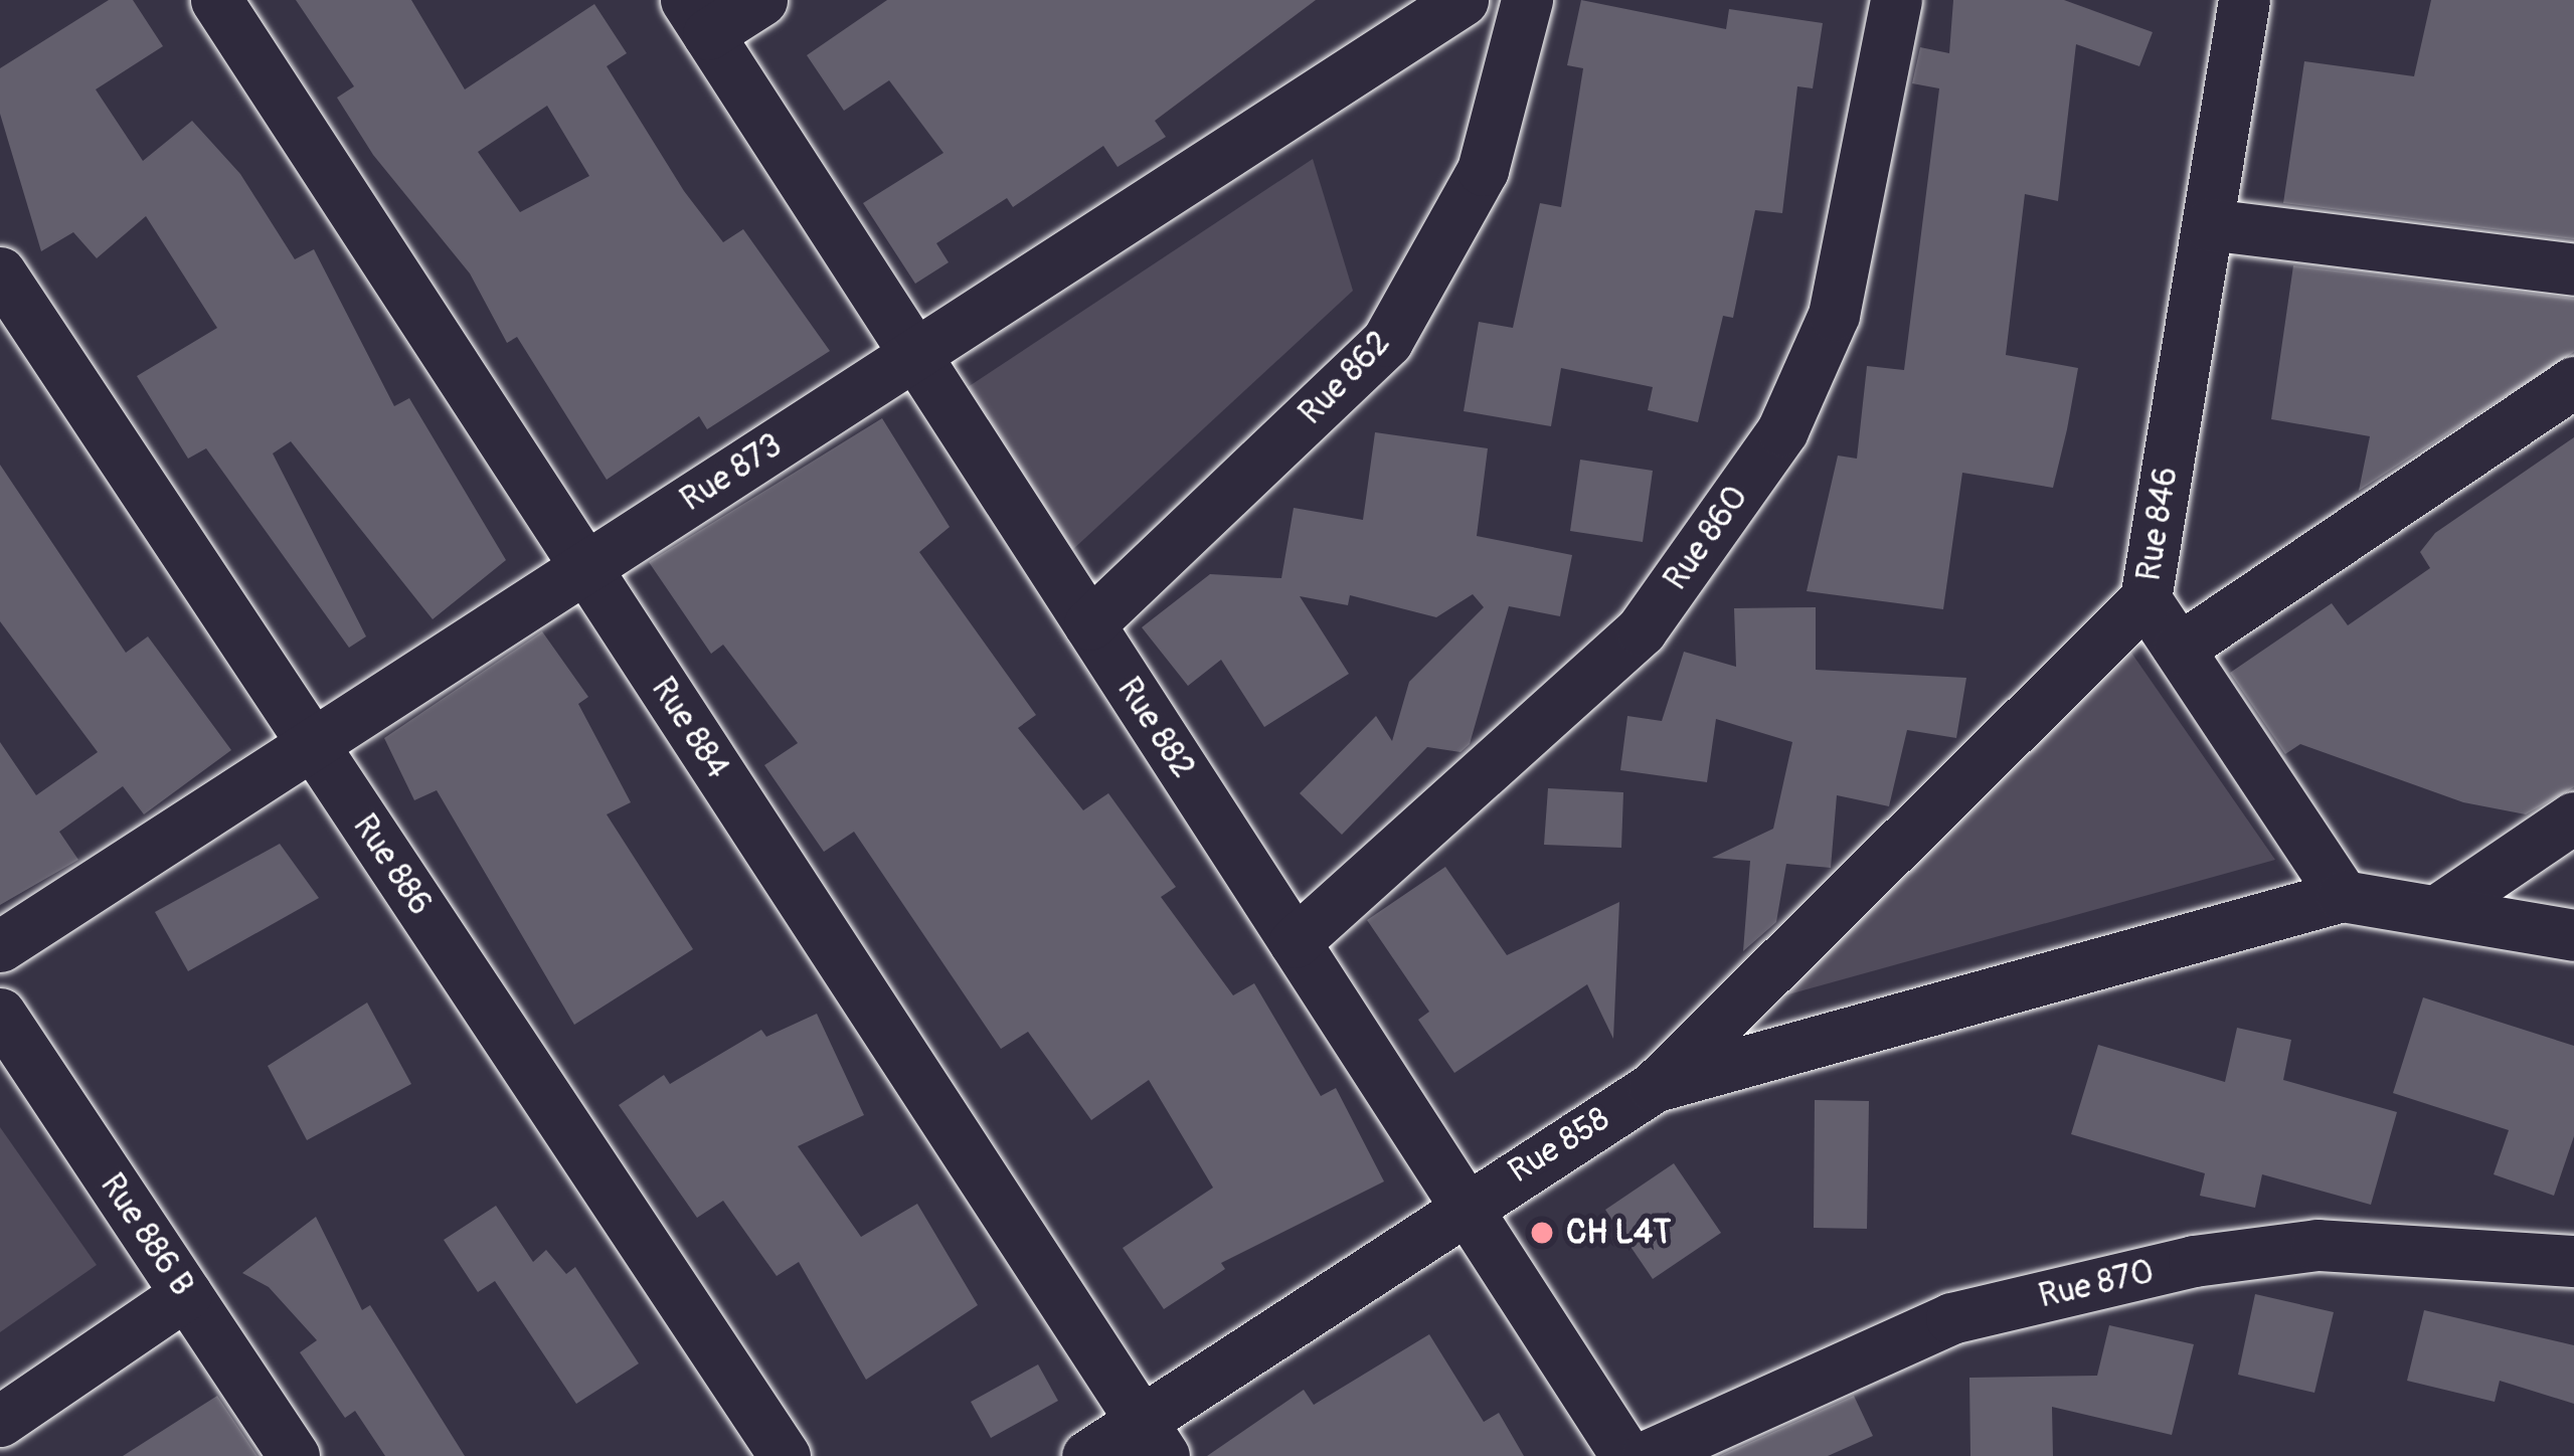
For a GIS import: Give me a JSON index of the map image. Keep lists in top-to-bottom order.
{
  "streets": {
    "street": [
      "Rue 862",
      "Rue 873",
      "Rue 846",
      "Rue 860",
      "Rue 884",
      "Rue 882",
      "Rue 886",
      "Rue 858",
      "Rue 886 B",
      "Rue 870"
    ]
  },
  "crossings": [
    ["Rue 862", "Rue 882"],
    ["Rue 873", "Rue 884"],
    ["Rue 873", "Rue 882"],
    ["Rue 873", "Rue 886"],
    ["Rue 860", "Rue 882"],
    ["Rue 884", "Rue 858"],
    ["Rue 882", "Rue 858"]
  ],
  "places": ["CH L4T"]
}
